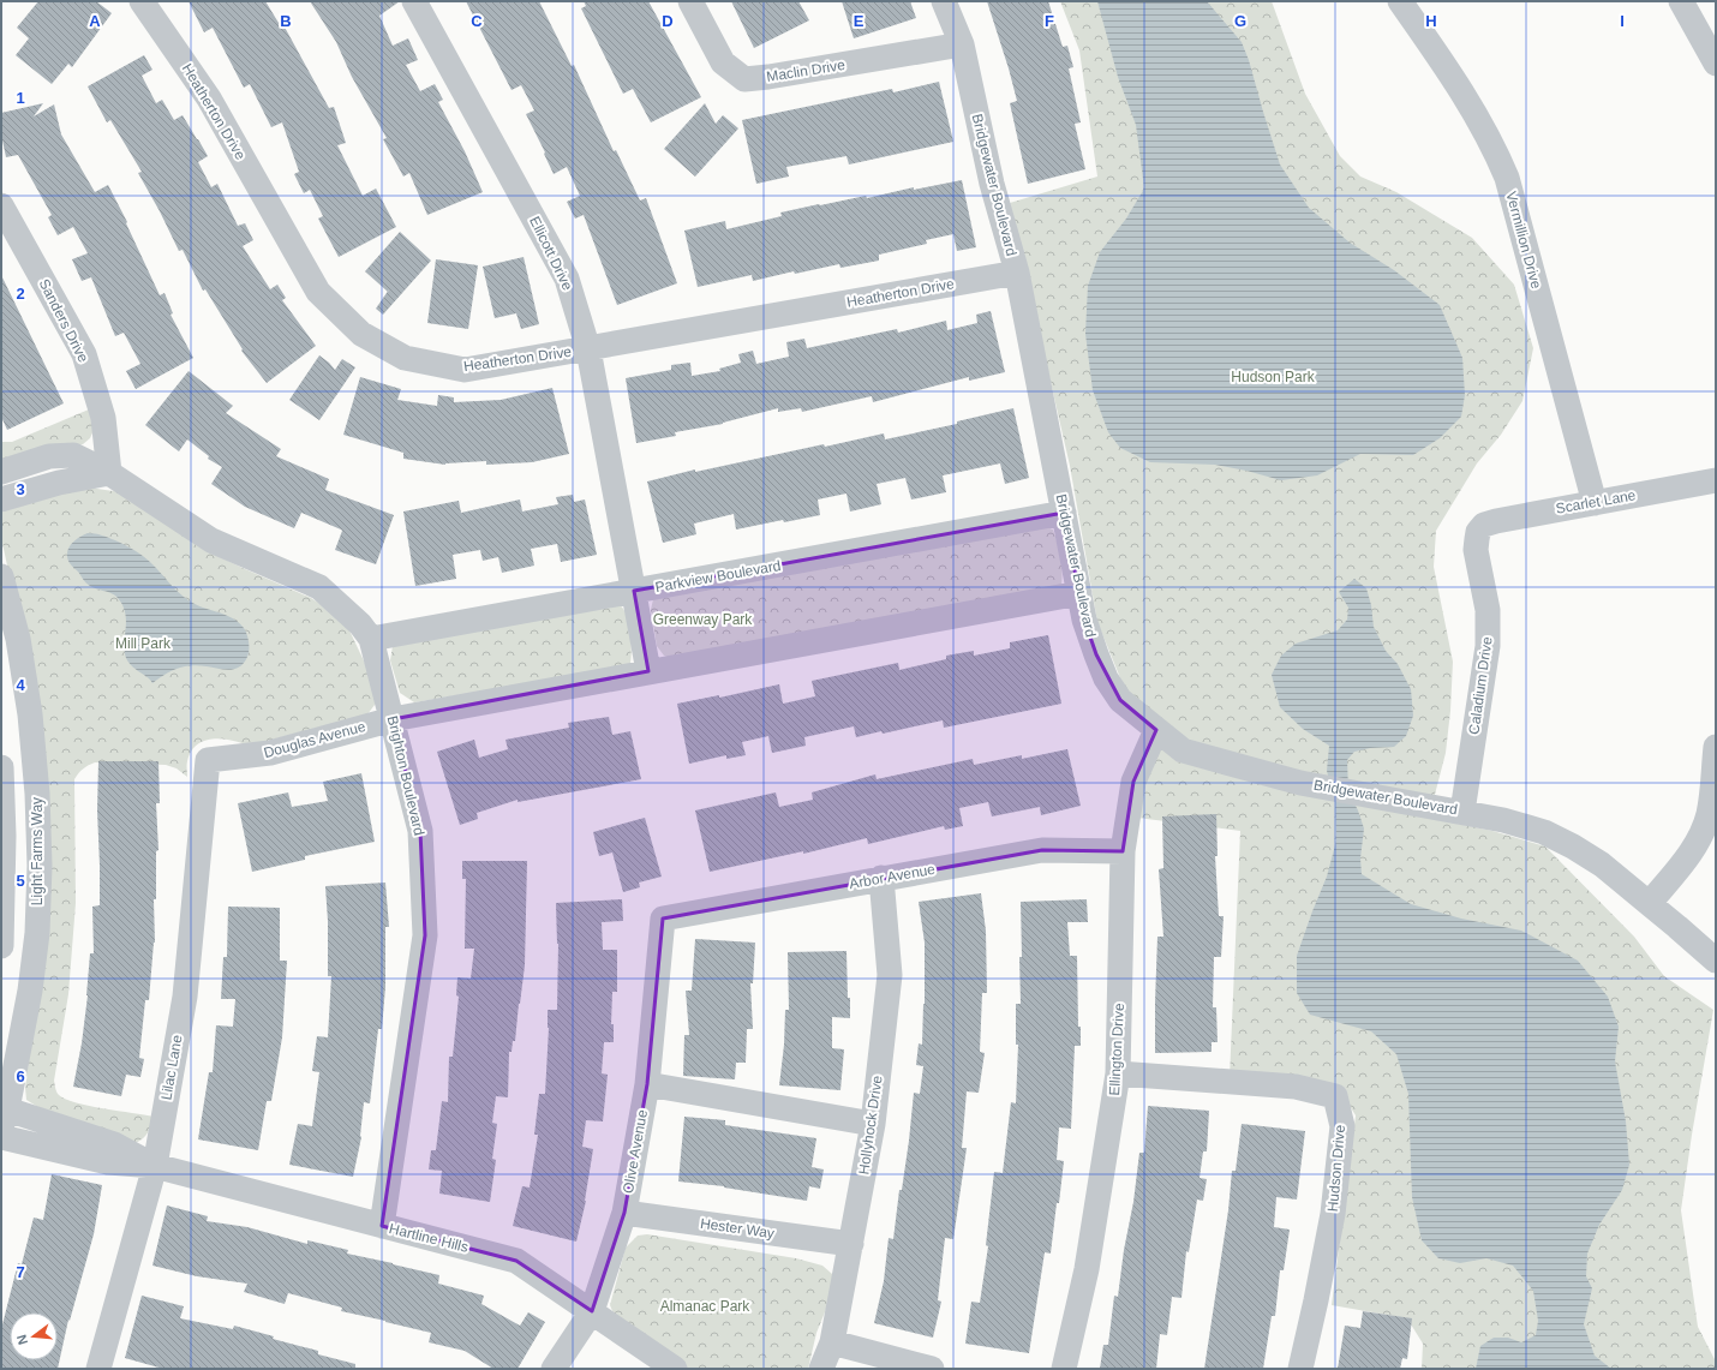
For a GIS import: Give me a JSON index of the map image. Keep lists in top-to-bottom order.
{
  "streets": {
    "street": [
      "Maclin Drive",
      "Heatherton Drive",
      "Bridgewater Boulevard",
      "Vermillion Drive",
      "Ellicott Drive",
      "Sanders Drive",
      "Scarlet Lane",
      "Parkview Boulevard",
      "Caladium Drive",
      "Douglas Avenue",
      "Brighton Boulevard",
      "Light Farms Way",
      "Arbor Avenue",
      "Ellington Drive",
      "Lilac Lane",
      "Hollyhock Drive",
      "Olive Avenue",
      "Hudson Drive",
      "Hester Way",
      "Hartline Hills"
    ]
  },
  "crossings": [
    ["Maclin Drive", "Bridgewater Boulevard"],
    ["Heatherton Drive", "Bridgewater Boulevard"],
    ["Heatherton Drive", "Ellicott Drive"],
    ["Bridgewater Boulevard", "Parkview Boulevard"],
    ["Bridgewater Boulevard", "Caladium Drive"],
    ["Bridgewater Boulevard", "Ellington Drive"],
    ["Vermillion Drive", "Scarlet Lane"],
    ["Ellicott Drive", "Parkview Boulevard"],
    ["Sanders Drive", "Brighton Boulevard"],
    ["Scarlet Lane", "Caladium Drive"],
    ["Parkview Boulevard", "Brighton Boulevard"],
    ["Douglas Avenue", "Brighton Boulevard"],
    ["Douglas Avenue", "Lilac Lane"],
    ["Brighton Boulevard", "Hartline Hills"],
    ["Light Farms Way", "Hartline Hills"],
    ["Arbor Avenue", "Ellington Drive"],
    ["Arbor Avenue", "Hollyhock Drive"],
    ["Arbor Avenue", "Olive Avenue"],
    ["Ellington Drive", "Hudson Drive"],
    ["Lilac Lane", "Hartline Hills"],
    ["Hollyhock Drive", "Hester Way"],
    ["Olive Avenue", "Hester Way"],
    ["Olive Avenue", "Hartline Hills"]
  ],
  "parks": [
    "Hudson Park",
    "Greenway Park",
    "Mill Park",
    "Almanac Park"
  ],
  "north": "left",
  "grid": {
    "columns": [
      "A",
      "B",
      "C",
      "D",
      "E",
      "F",
      "G",
      "H",
      "I"
    ],
    "rows": [
      "1",
      "2",
      "3",
      "4",
      "5",
      "6",
      "7"
    ]
  }
}
